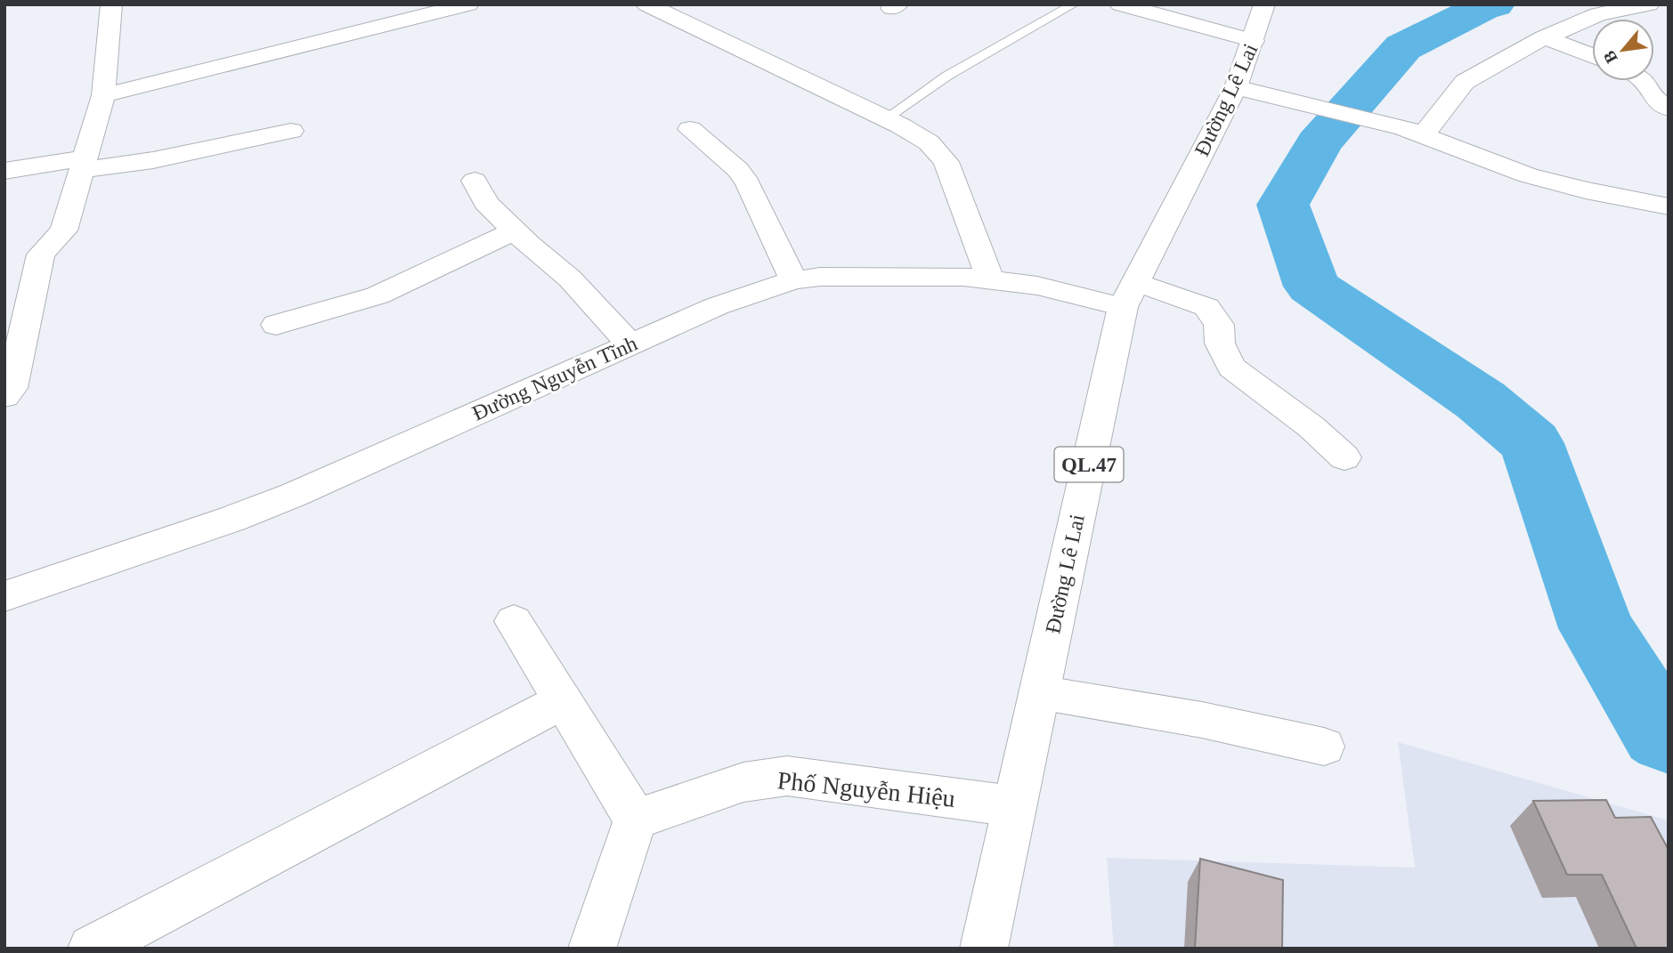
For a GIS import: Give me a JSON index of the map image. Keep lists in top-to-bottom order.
{
  "streets": {
    "main road": [
      "Đường Lê Lai",
      "Đường Nguyễn Tĩnh",
      "QL.47",
      "Phố Nguyễn Hiệu"
    ]
  },
  "crossings": [
    ["Đường Lê Lai", "Đường Nguyễn Tĩnh"],
    ["Đường Lê Lai", "Phố Nguyễn Hiệu"]
  ],
  "north": "bottom left"
}
